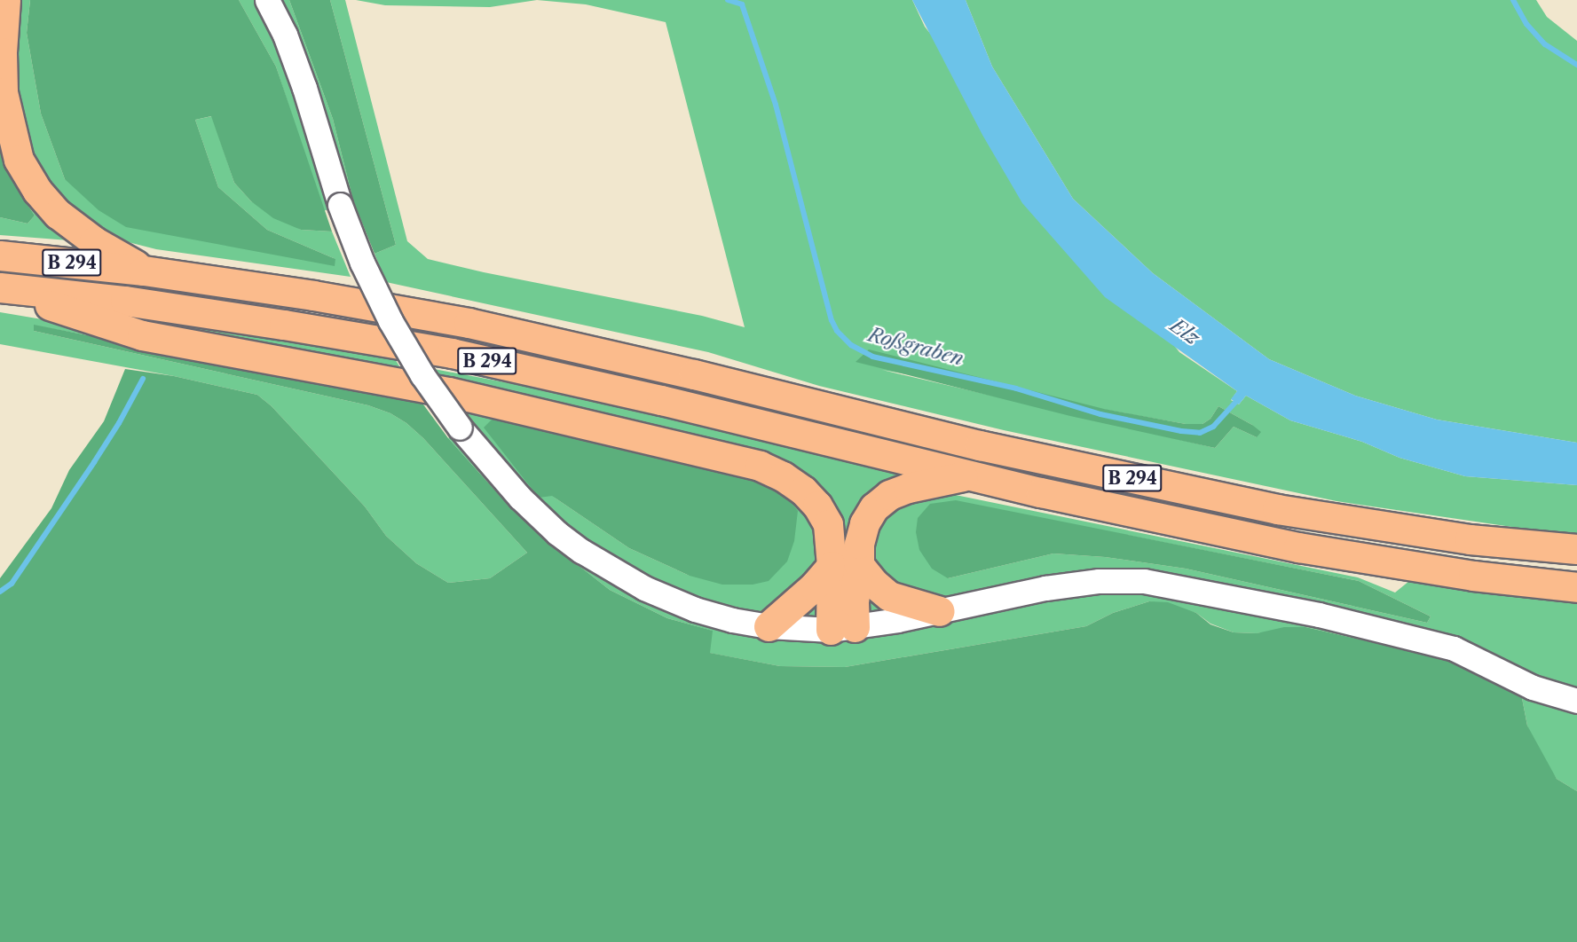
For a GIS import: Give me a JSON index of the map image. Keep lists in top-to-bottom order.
{
  "streets": {
    "highway": ["B 294"]
  },
  "water": ["Elz", "Roßgraben"]
}
